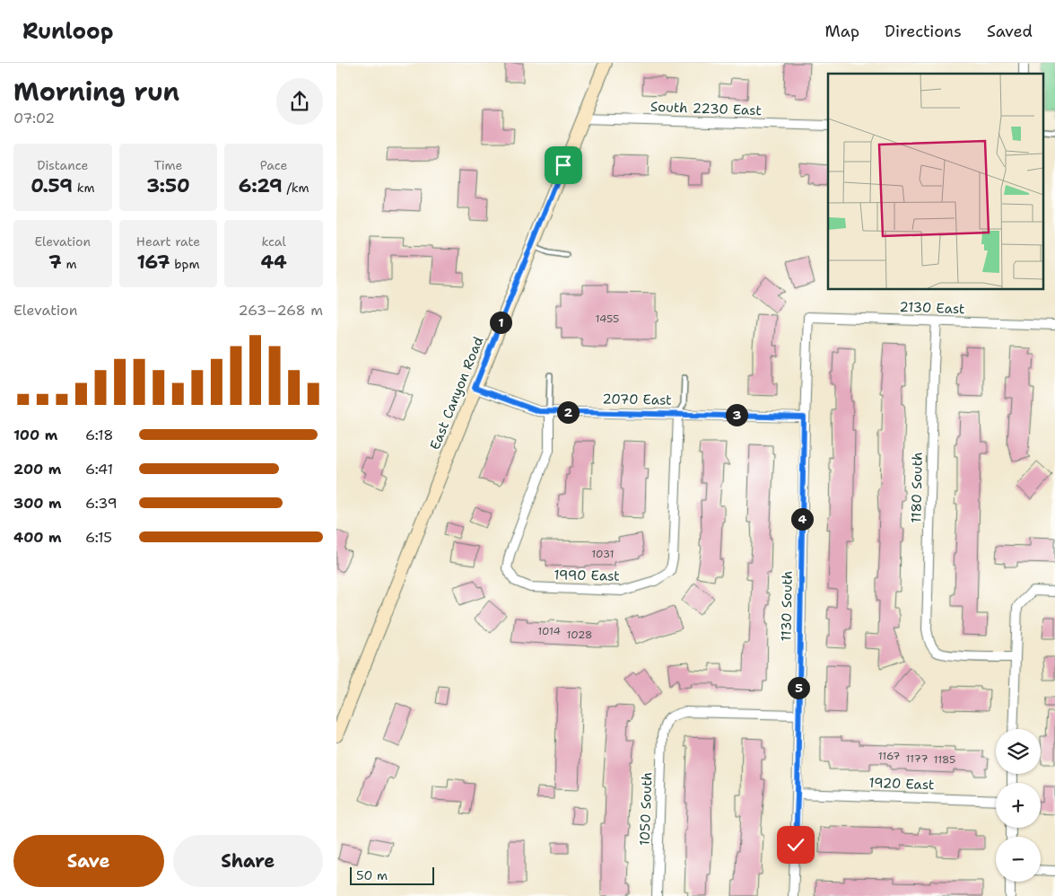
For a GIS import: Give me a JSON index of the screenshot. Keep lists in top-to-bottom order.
{
  "streets": {
    "main road": ["East Canyon Road"],
    "street": [
      "South 2230 East",
      "2130 East",
      "2070 East",
      "1180 South",
      "1990 East",
      "1130 South",
      "1920 East",
      "1050 South"
    ]
  },
  "crossings": [
    ["South 2230 East", "East Canyon Road"],
    ["2130 East", "1180 South"],
    ["2130 East", "1130 South"],
    ["East Canyon Road", "2070 East"],
    ["2070 East", "1990 East"],
    ["2070 East", "1130 South"],
    ["1130 South", "1920 East"],
    ["1130 South", "1050 South"]
  ],
  "house_numbers": [
    "1455",
    "1031",
    "1014",
    "1028",
    "1167",
    "1177",
    "1185"
  ],
  "scale_bar": "50 m",
  "page": {
    "header": "Runloop",
    "nav": ["Map", "Directions", "Saved"],
    "heading": ["Morning run", "07:02"],
    "stats": [
      ["Distance", "0.59 km"],
      ["Time", "3:50"],
      ["Pace", "6:29 /km"],
      ["Elevation", "7 m"],
      ["Heart rate", "167 bpm"],
      ["kcal", "44"]
    ],
    "chart": ["Elevation", "263–268 m"],
    "pins": [
      "1",
      "2",
      "3",
      "4",
      "5"
    ],
    "list": [
      {
        "name": "100 m",
        "note": "6:18"
      },
      {
        "name": "200 m",
        "note": "6:41"
      },
      {
        "name": "300 m",
        "note": "6:39"
      },
      {
        "name": "400 m",
        "note": "6:15"
      }
    ],
    "map_buttons": ["+", "−"],
    "buttons": ["Save", "Share"],
    "scale": "50 m"
  }
}
